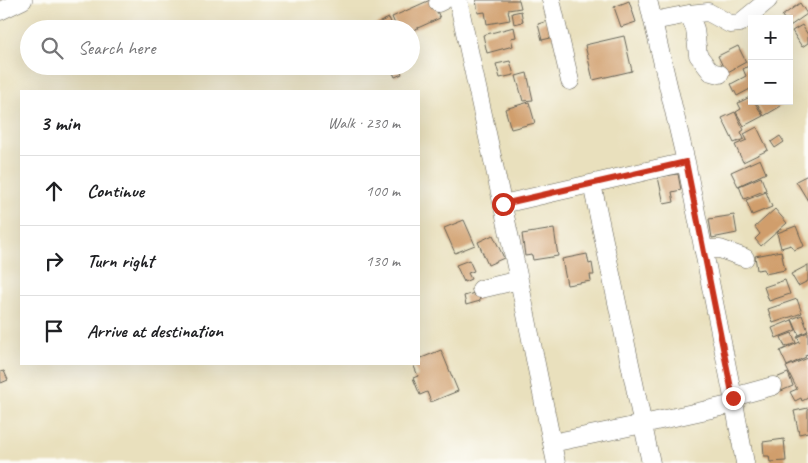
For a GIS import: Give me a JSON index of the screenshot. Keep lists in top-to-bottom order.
{
  "page": {
    "map_buttons": ["+", "−"],
    "search": "Search here",
    "heading": ["3 min", "Walk · 230 m"],
    "list": [
      ["Continue", "100 m"],
      ["Turn right", "130 m"],
      "Arrive at destination"
    ]
  }
}
